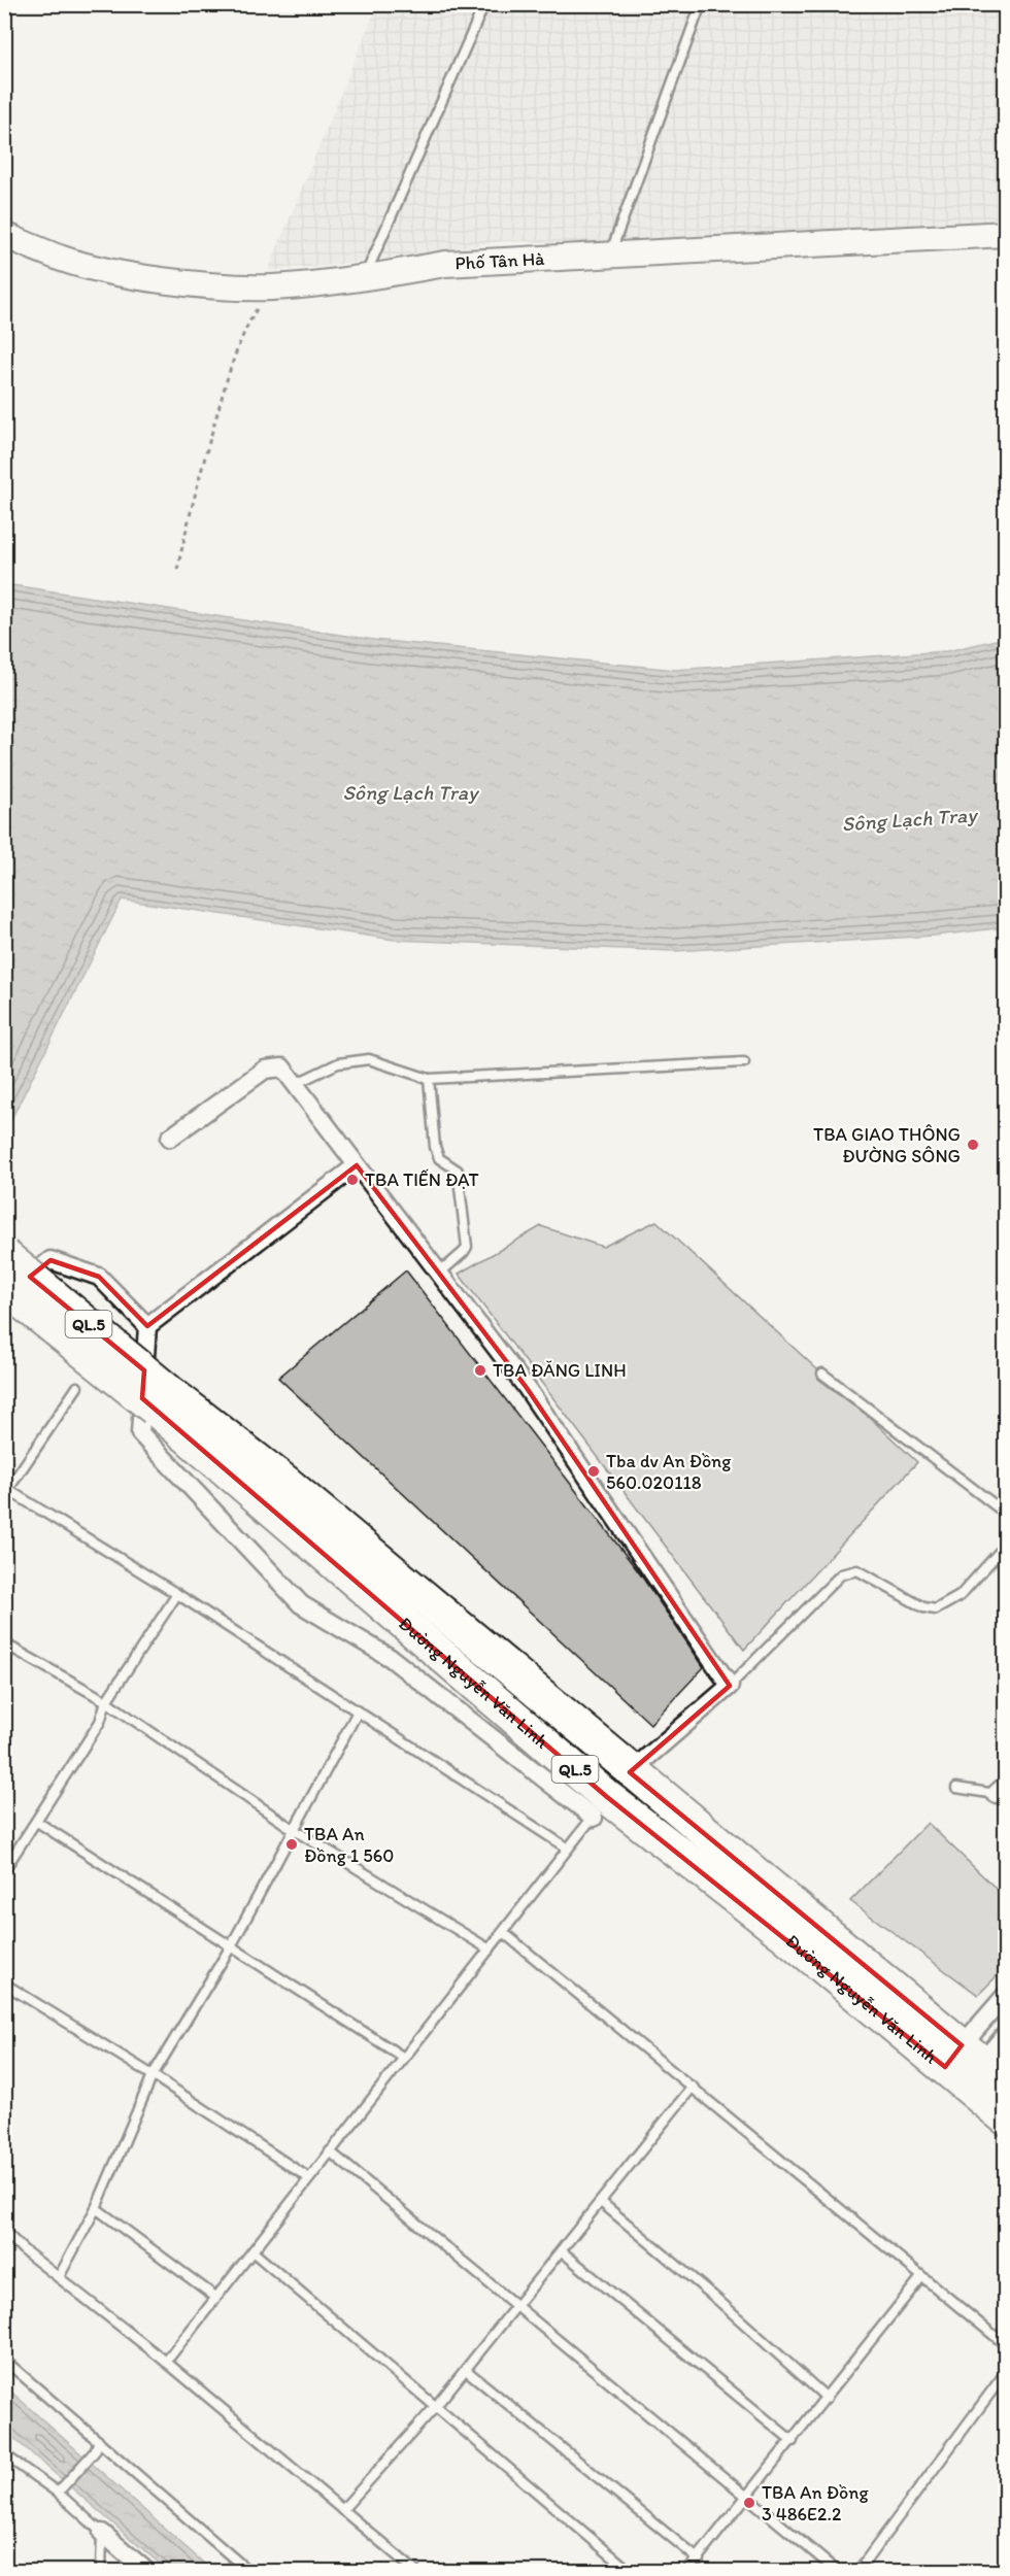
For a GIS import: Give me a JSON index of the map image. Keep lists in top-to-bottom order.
{
  "streets": {
    "highway": ["QL.5", "Đường Nguyễn Văn Linh"],
    "street": ["Phố Tân Hà"]
  },
  "water": ["Sông Lạch Tray"],
  "places": [
    "TBA GIAO THÔNG ĐƯỜNG SÔNG",
    "TBA TIẾN ĐẠT",
    "TBA ĐĂNG LINH",
    "Tba dv An Đồng 560.020118",
    "TBA An Đồng 1 560",
    "TBA An Đồng 3 486E2.2"
  ]
}
